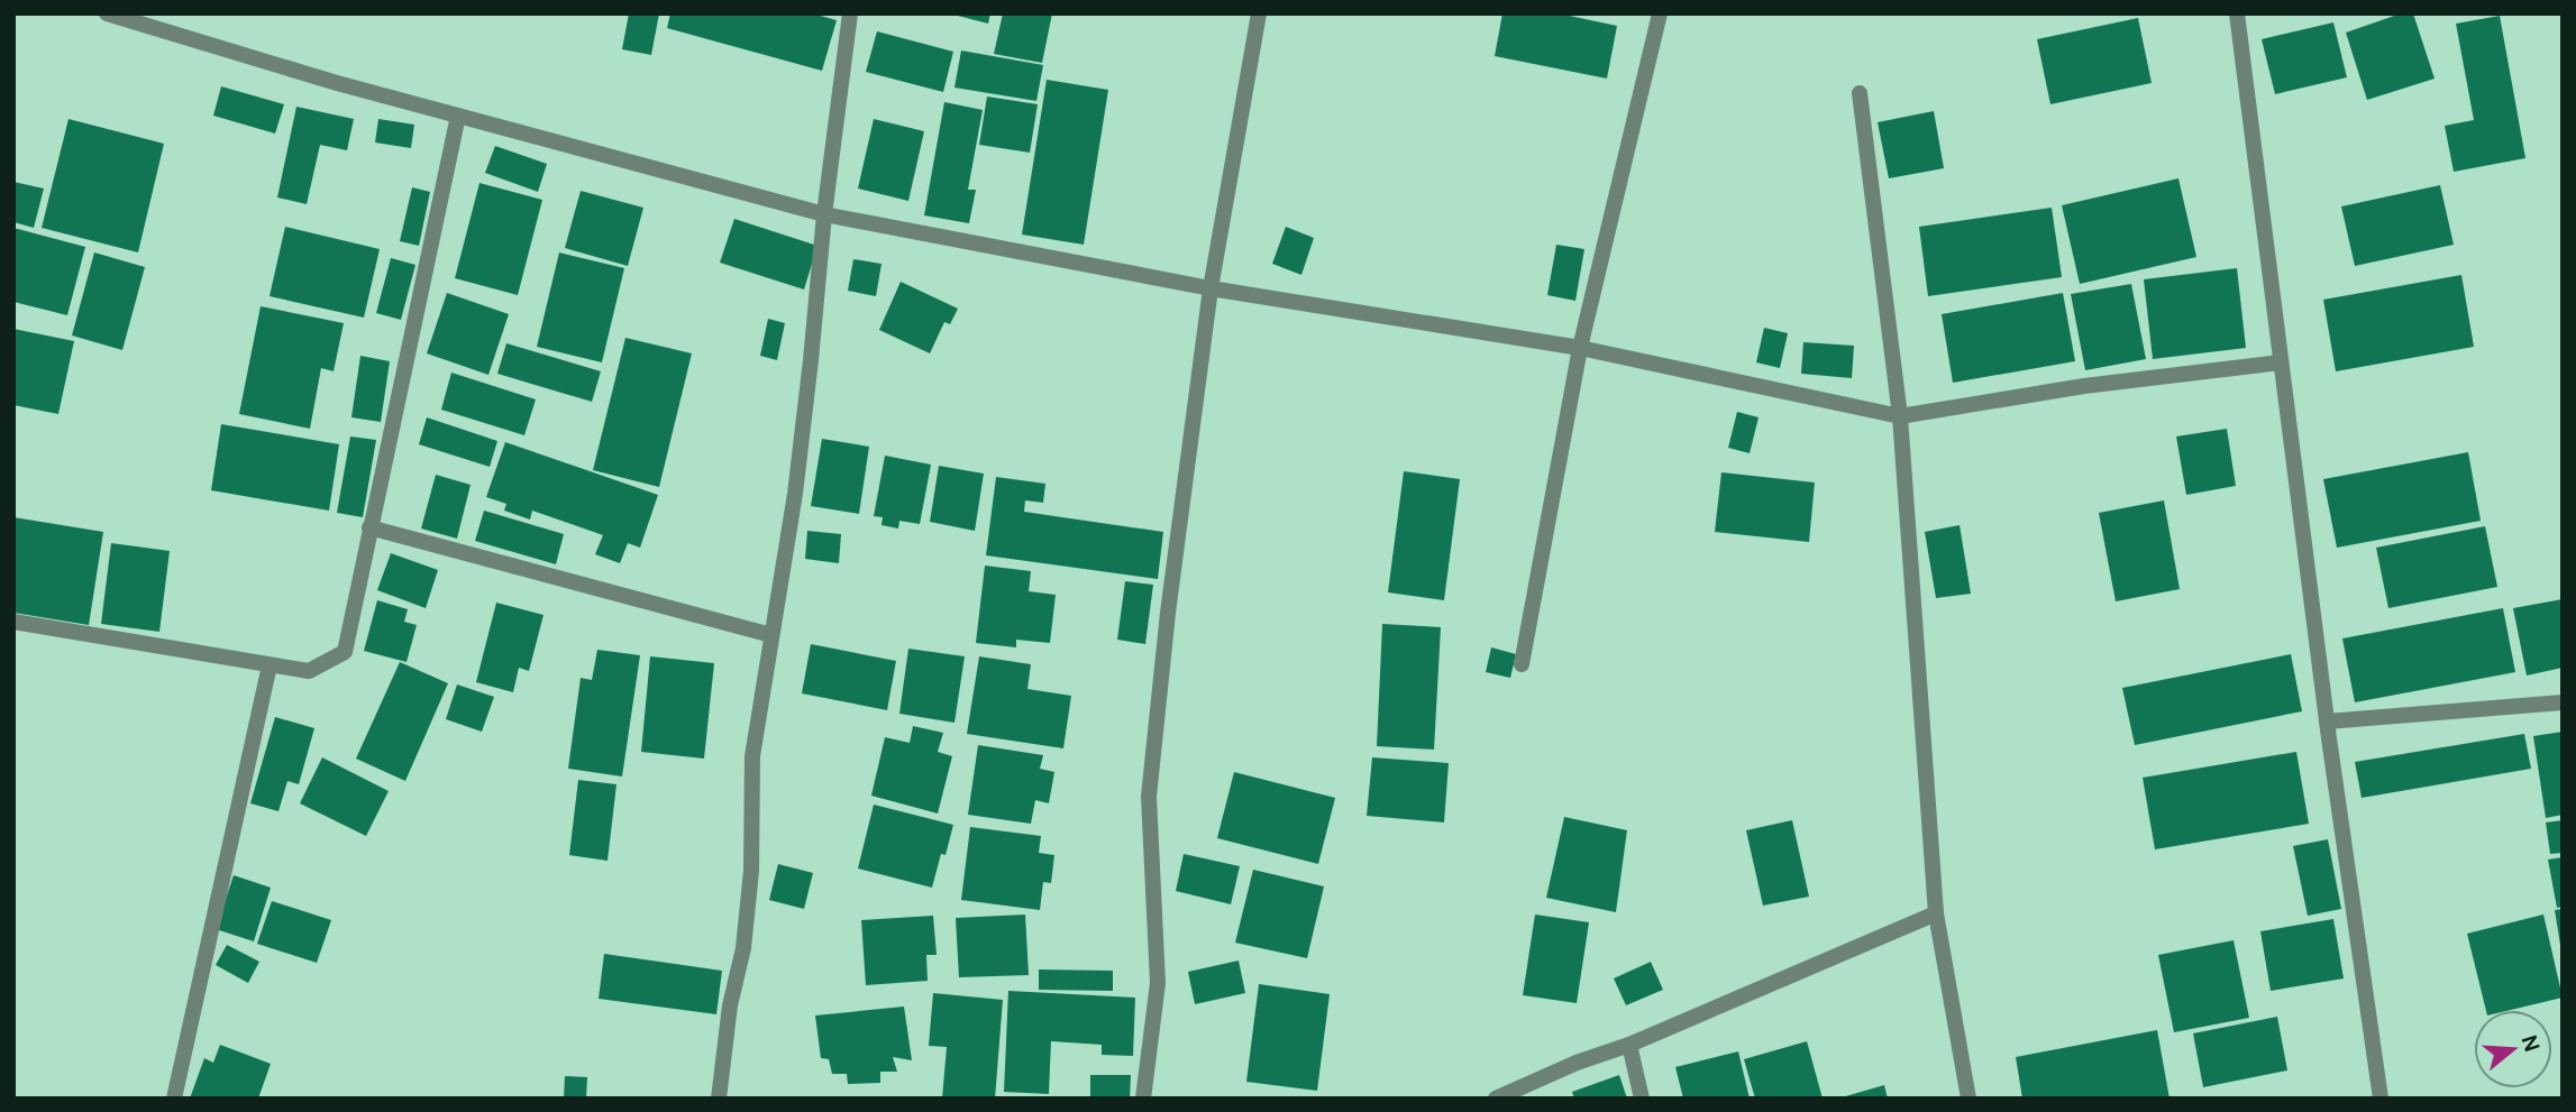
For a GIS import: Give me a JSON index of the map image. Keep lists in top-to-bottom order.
{
  "north": "right"
}
